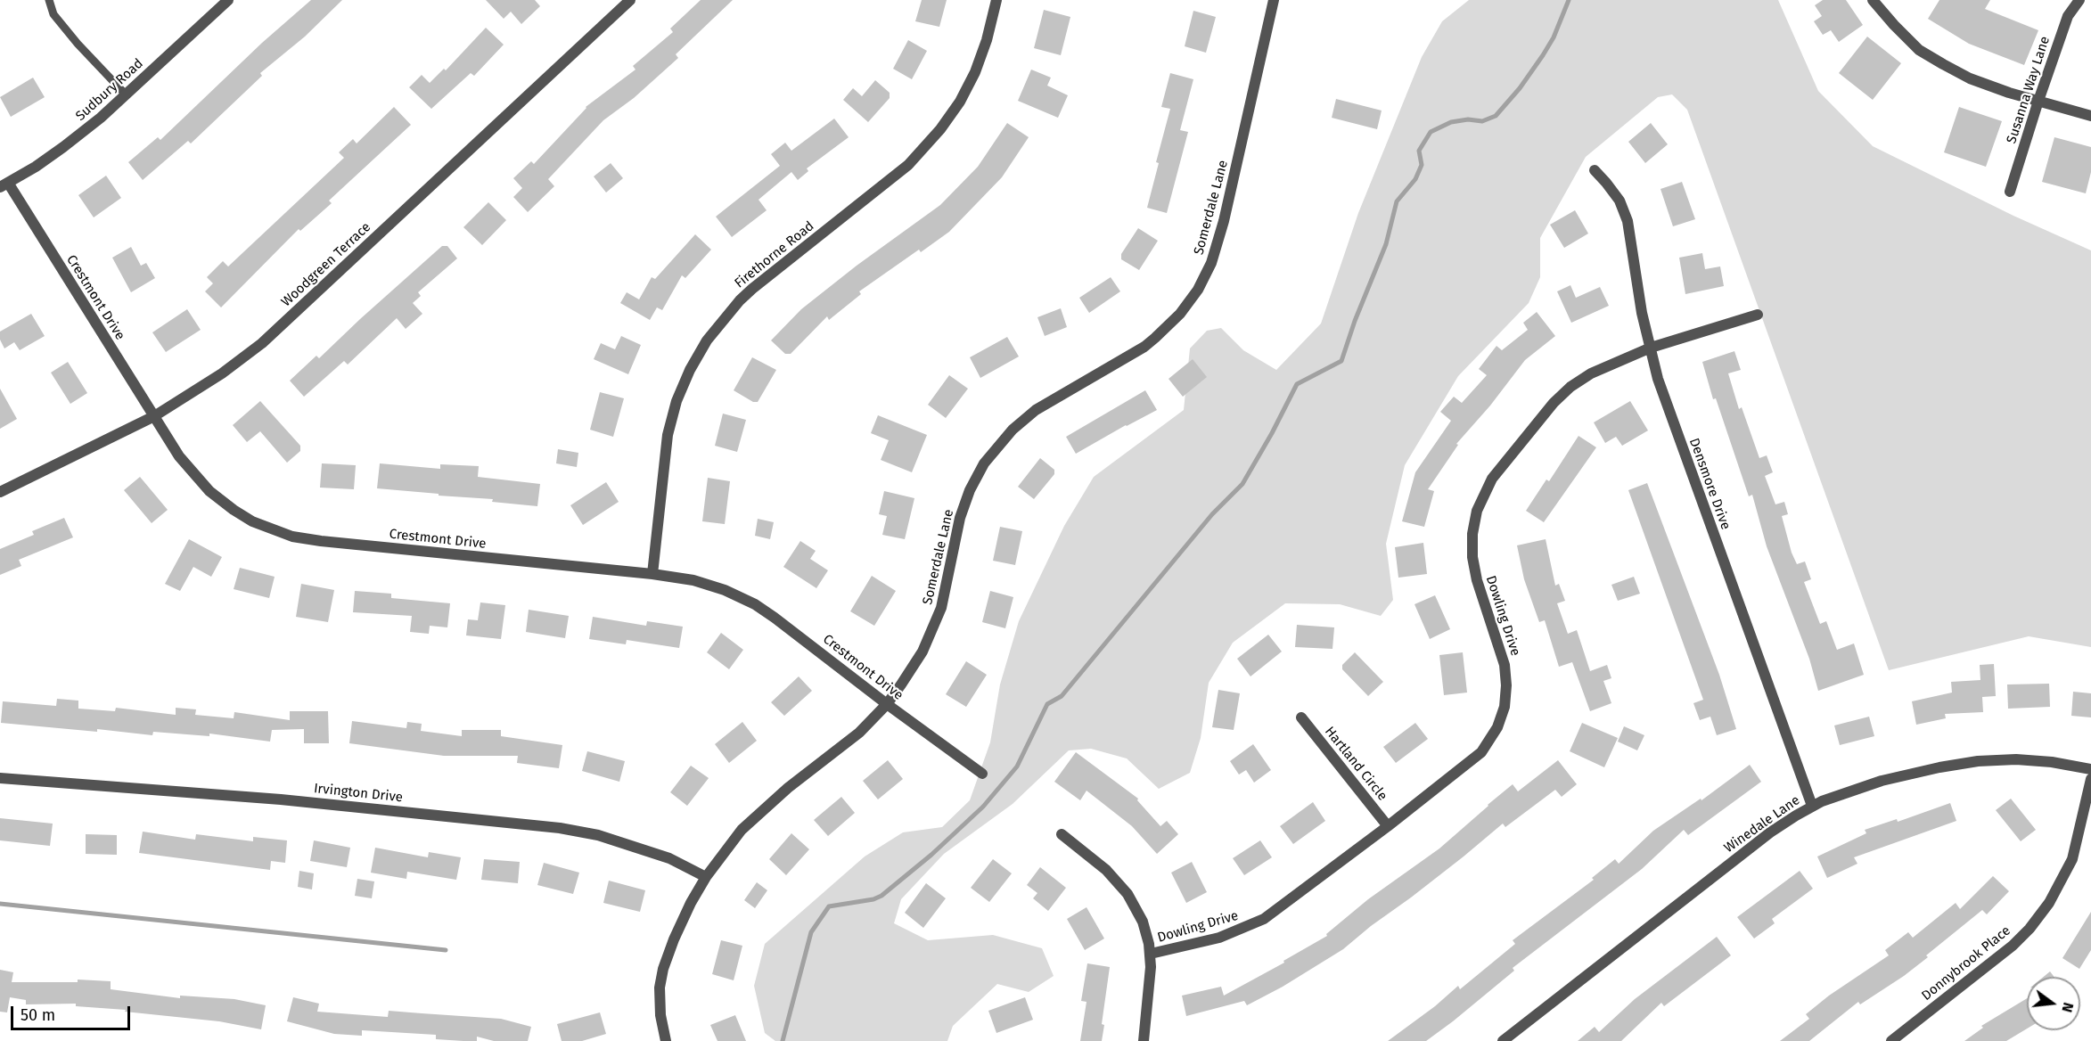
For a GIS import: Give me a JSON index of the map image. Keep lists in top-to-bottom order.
{
  "streets": {
    "street": [
      "Sudbury Road",
      "Susanna Way Lane",
      "Somerdale Lane",
      "Firethorne Road",
      "Woodgreen Terrace",
      "Crestmont Drive",
      "Densmore Drive",
      "Dowling Drive",
      "Hartland Circle",
      "Irvington Drive",
      "Winedale Lane",
      "Donnybrook Place"
    ]
  },
  "crossings": [
    ["Sudbury Road", "Crestmont Drive"],
    ["Somerdale Lane", "Crestmont Drive"],
    ["Somerdale Lane", "Irvington Drive"],
    ["Firethorne Road", "Crestmont Drive"],
    ["Woodgreen Terrace", "Crestmont Drive"],
    ["Densmore Drive", "Dowling Drive"],
    ["Densmore Drive", "Winedale Lane"],
    ["Dowling Drive", "Hartland Circle"]
  ],
  "scale_bar": "50 m",
  "north": "right"
}
